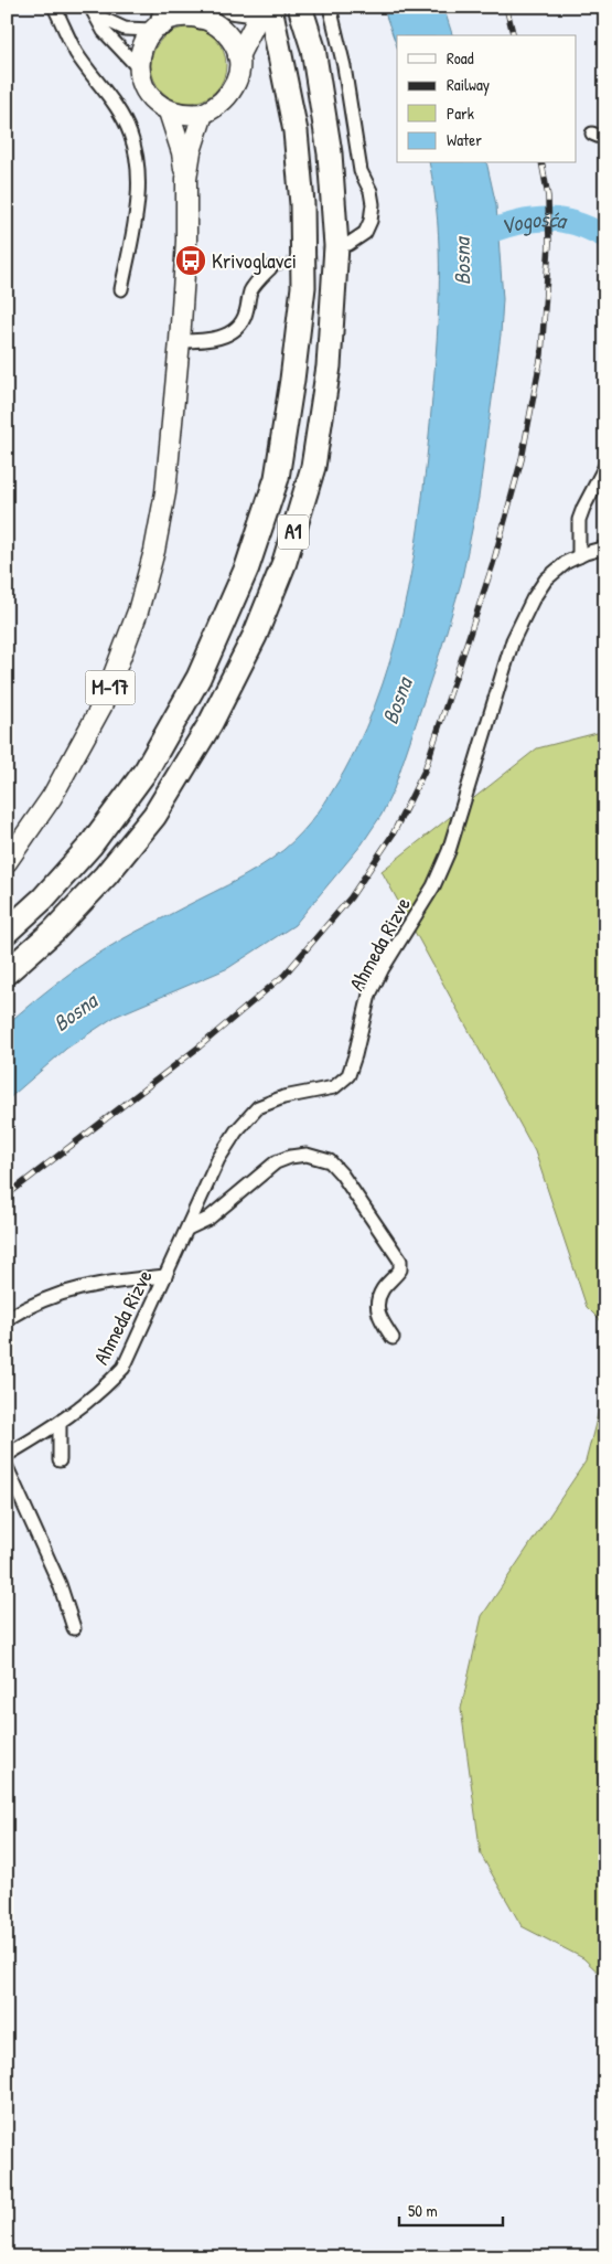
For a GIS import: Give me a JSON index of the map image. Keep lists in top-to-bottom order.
{
  "streets": {
    "highway": ["A1"],
    "main road": ["M-17"],
    "street": ["Ahmeda Rizve"]
  },
  "water": ["Vogošća", "Bosna"],
  "places": {
    "bus stop": ["Krivoglavci"]
  },
  "legend": [
    "Road",
    "Railway",
    "Park",
    "Water"
  ],
  "scale_bar": "50 m"
}
